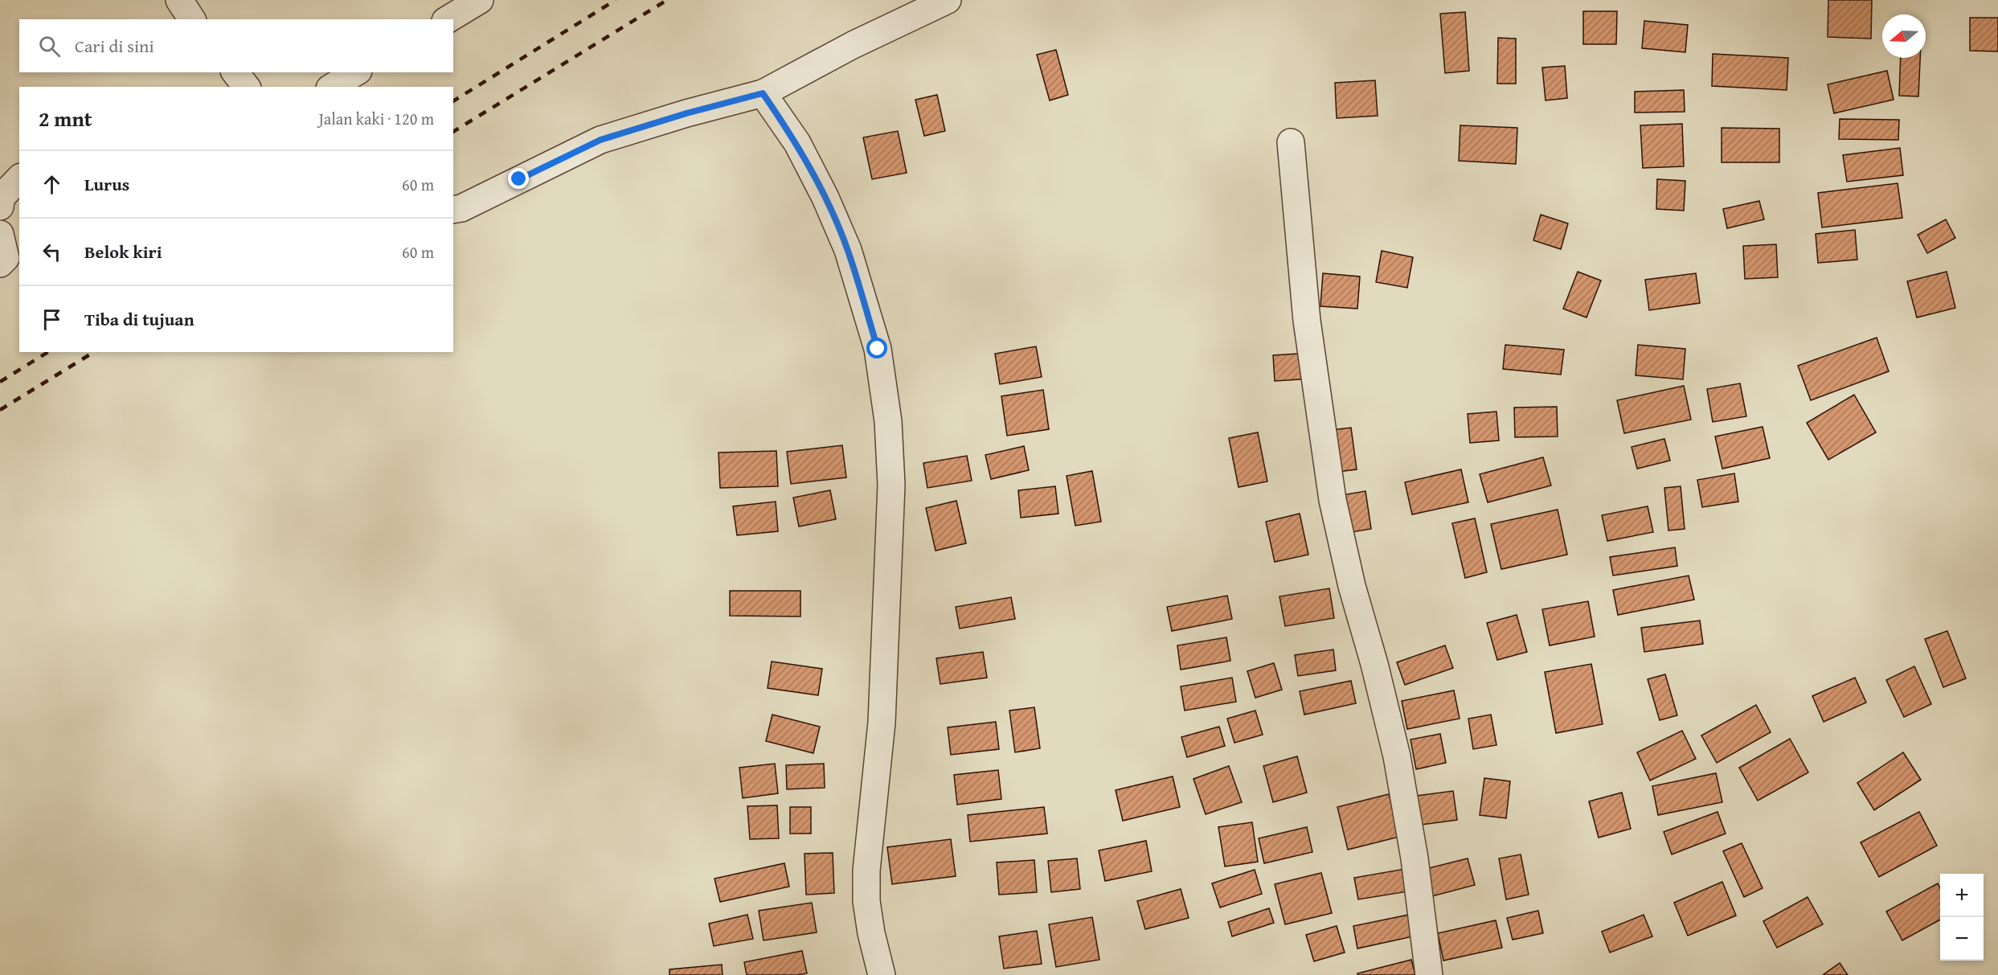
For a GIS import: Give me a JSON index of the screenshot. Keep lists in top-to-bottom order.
{
  "north": "left",
  "page": {
    "search": "Cari di sini",
    "heading": ["2 mnt", "Jalan kaki · 120 m"],
    "list": [
      ["Lurus", "60 m"],
      ["Belok kiri", "60 m"],
      "Tiba di tujuan"
    ],
    "map_buttons": ["+", "−"]
  }
}
